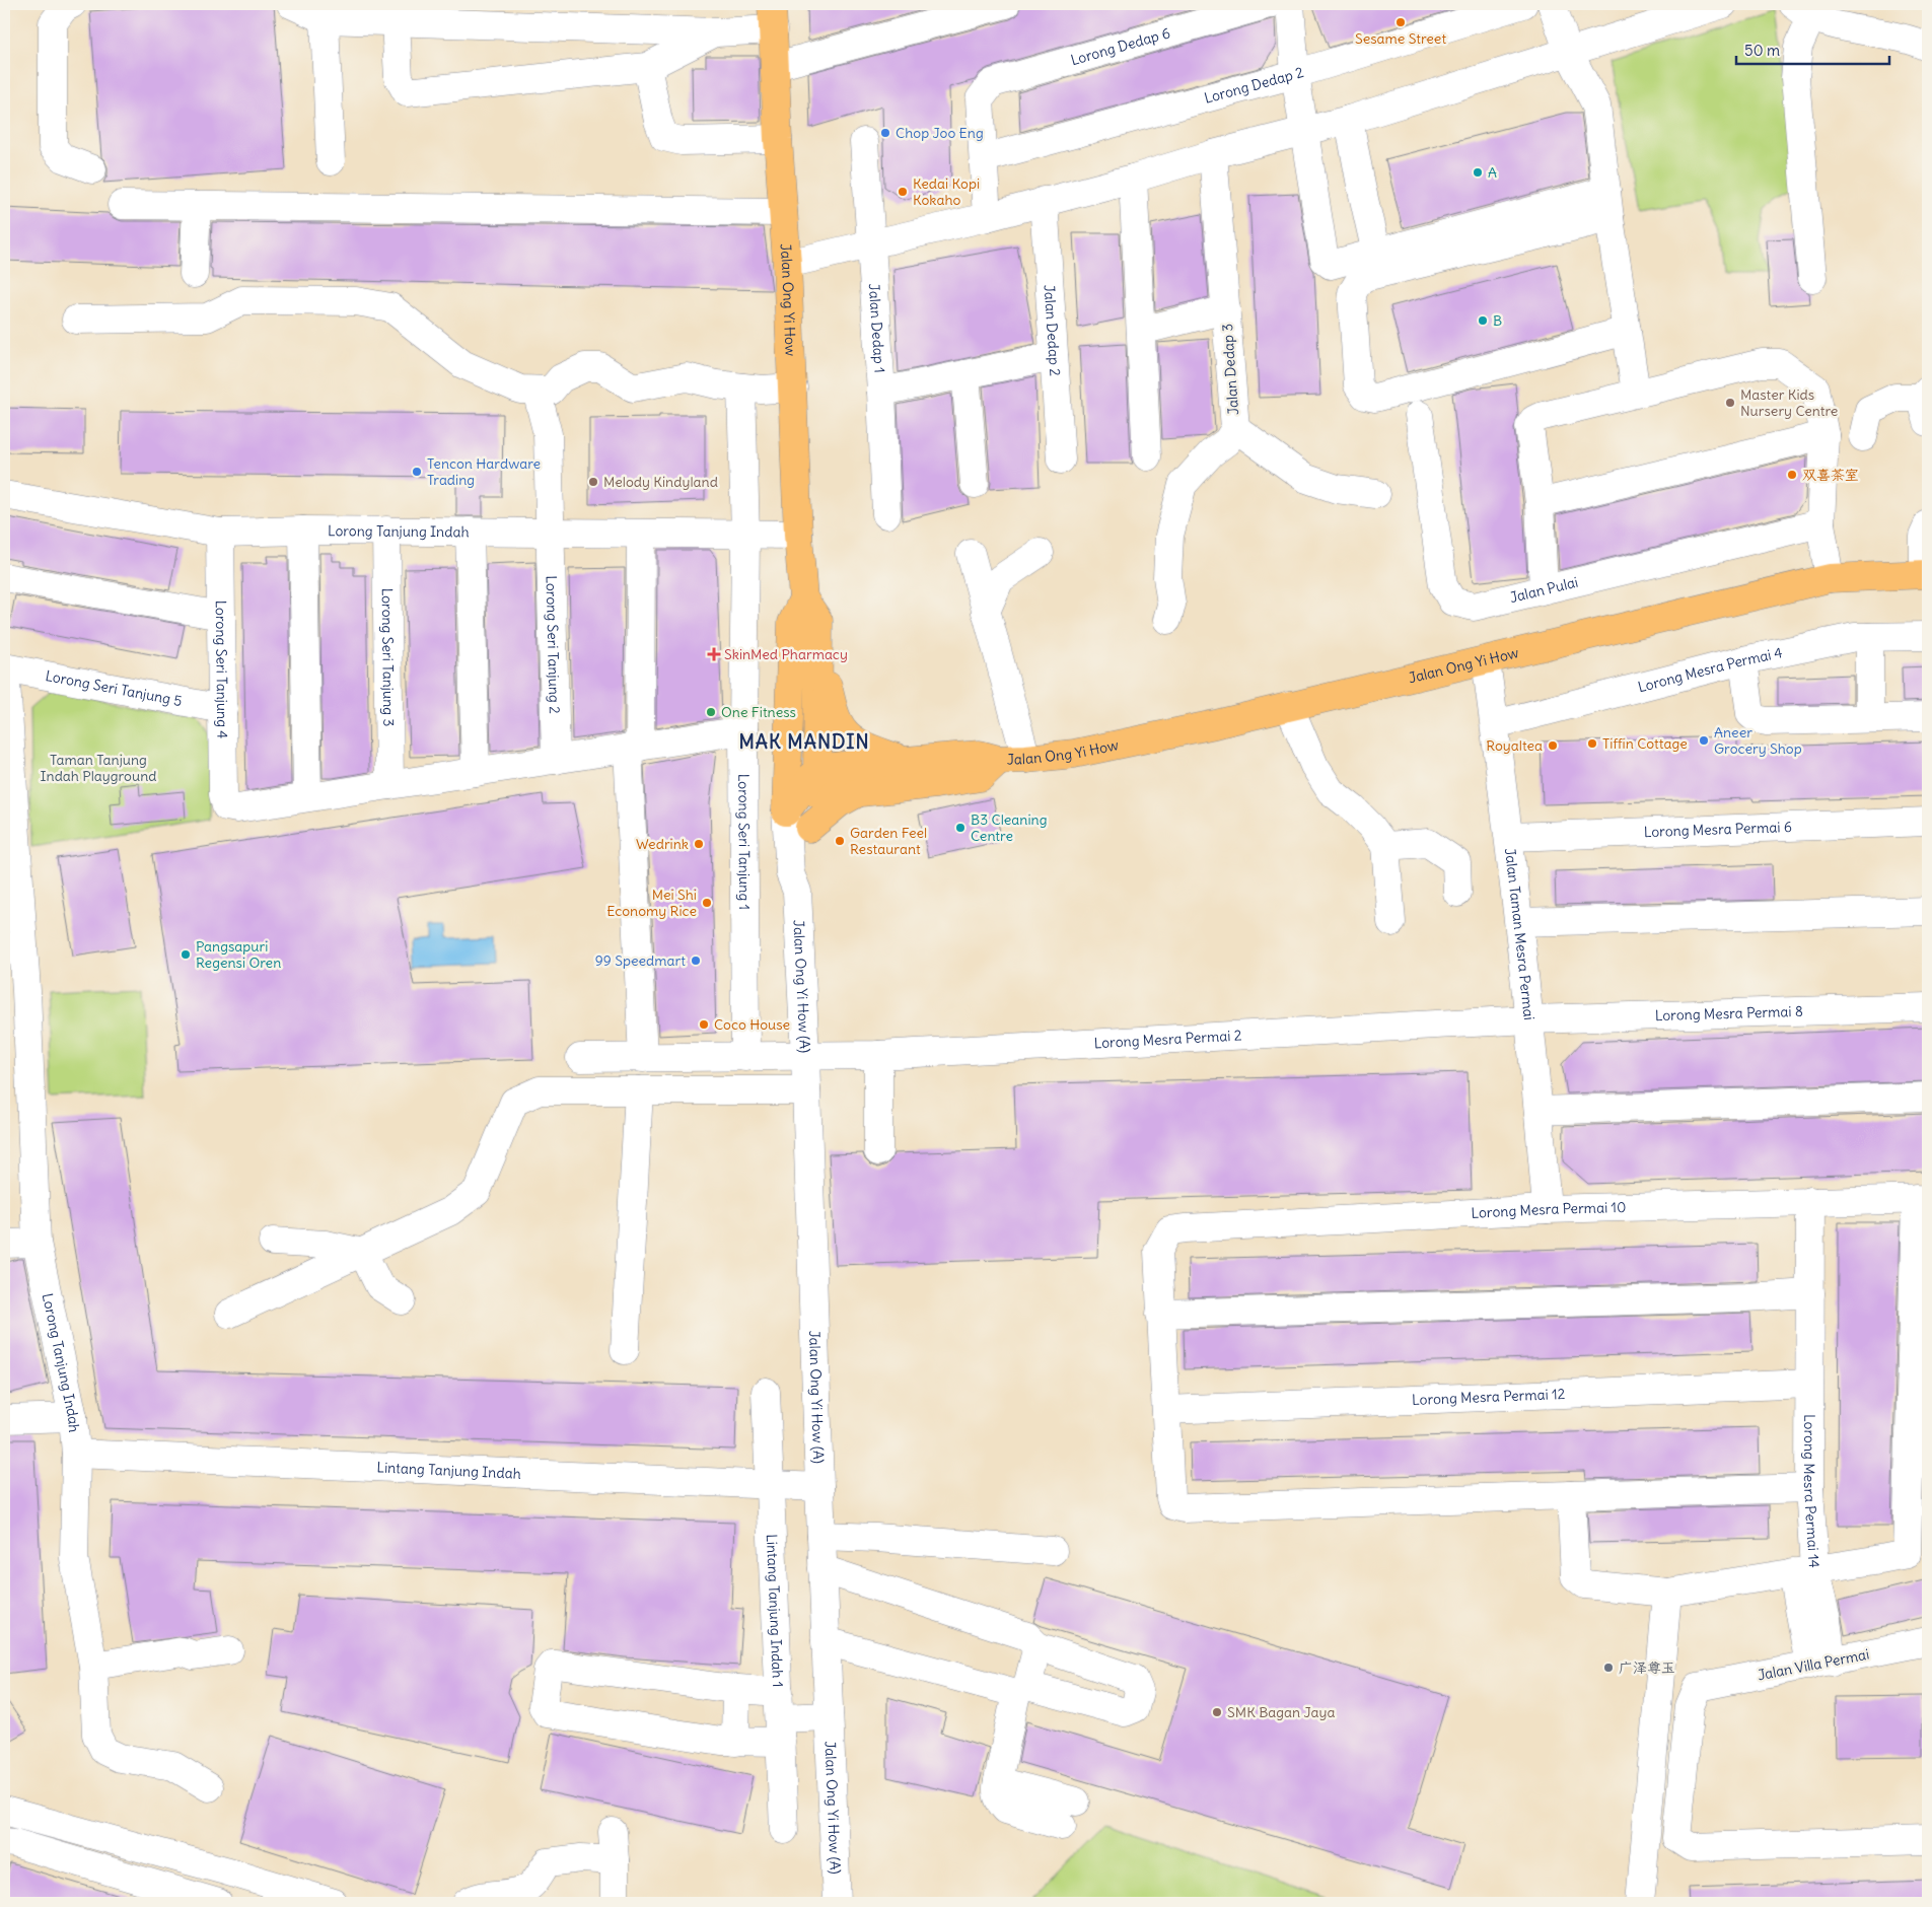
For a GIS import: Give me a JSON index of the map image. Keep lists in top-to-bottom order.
{
  "streets": {
    "main road": ["Jalan Ong Yi How"],
    "street": [
      "Lorong Dedap 6",
      "Lorong Dedap 2",
      "Jalan Dedap 1",
      "Jalan Dedap 2",
      "Jalan Dedap 3",
      "Lorong Tanjung Indah",
      "Jalan Pulai",
      "Lorong Seri Tanjung 2",
      "Lorong Seri Tanjung 3",
      "Lorong Seri Tanjung 4",
      "Lorong Mesra Permai 4",
      "Lorong Seri Tanjung 5",
      "Lorong Mesra Permai 6",
      "Lorong Seri Tanjung 1",
      "Jalan Taman Mesra Permai",
      "Jalan Ong Yi How (A)",
      "Lorong Mesra Permai 8",
      "Lorong Mesra Permai 2",
      "Lorong Mesra Permai 10",
      "Lorong Mesra Permai 12",
      "Lintang Tanjung Indah",
      "Lorong Mesra Permai 14",
      "Lintang Tanjung Indah 1",
      "Jalan Villa Permai"
    ]
  },
  "crossings": [
    ["Lorong Dedap 6", "Lorong Dedap 2"],
    ["Jalan Ong Yi How", "Lorong Tanjung Indah"],
    ["Jalan Ong Yi How", "Jalan Taman Mesra Permai"],
    ["Jalan Ong Yi How", "Jalan Ong Yi How (A)"],
    ["Lorong Tanjung Indah", "Lorong Seri Tanjung 2"],
    ["Lorong Tanjung Indah", "Lorong Seri Tanjung 3"],
    ["Lorong Tanjung Indah", "Lorong Seri Tanjung 4"],
    ["Lorong Tanjung Indah", "Lorong Seri Tanjung 5"],
    ["Lorong Tanjung Indah", "Lorong Seri Tanjung 1"],
    ["Lorong Tanjung Indah", "Lintang Tanjung Indah"],
    ["Lorong Seri Tanjung 4", "Lorong Seri Tanjung 5"],
    ["Lorong Mesra Permai 4", "Jalan Taman Mesra Permai"],
    ["Lorong Mesra Permai 6", "Jalan Taman Mesra Permai"],
    ["Lorong Seri Tanjung 1", "Lorong Mesra Permai 2"],
    ["Jalan Taman Mesra Permai", "Lorong Mesra Permai 8"],
    ["Jalan Taman Mesra Permai", "Lorong Mesra Permai 2"],
    ["Jalan Taman Mesra Permai", "Lorong Mesra Permai 10"],
    ["Jalan Ong Yi How (A)", "Lorong Mesra Permai 2"],
    ["Jalan Ong Yi How (A)", "Lintang Tanjung Indah"],
    ["Lorong Mesra Permai 8", "Lorong Mesra Permai 2"],
    ["Lorong Mesra Permai 10", "Lorong Mesra Permai 14"],
    ["Lorong Mesra Permai 12", "Lorong Mesra Permai 14"],
    ["Lintang Tanjung Indah", "Lintang Tanjung Indah 1"]
  ],
  "districts": ["MAK MANDIN"],
  "parks": ["Taman Tanjung Indah Playground"],
  "places": {
    "other": [
      "Sesame Street",
      "Chop Joo Eng",
      "A",
      "Kedai Kopi Kokaho",
      "B",
      "Master Kids Nursery Centre",
      "Tencon Hardware Trading",
      "双喜茶室",
      "Melody Kindyland",
      "One Fitness",
      "Aneer Grocery Shop",
      "Tiffin Cottage",
      "Royaltea",
      "B3 Cleaning Centre",
      "Garden Feel Restaurant",
      "Wedrink",
      "Mei Shi Economy Rice",
      "Pangsapuri Regensi Oren",
      "99 Speedmart",
      "Coco House",
      "广泽尊玉",
      "SMK Bagan Jaya"
    ],
    "health": ["SkinMed Pharmacy"]
  },
  "scale_bar": "50 m"
}
